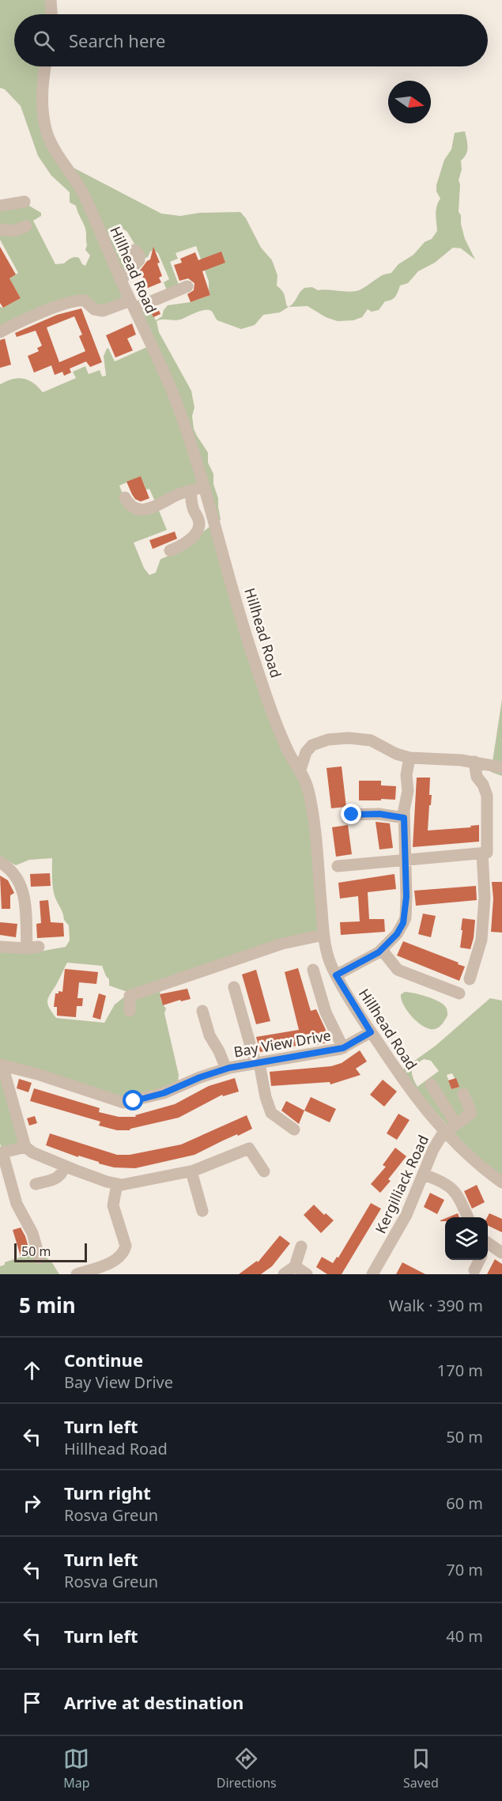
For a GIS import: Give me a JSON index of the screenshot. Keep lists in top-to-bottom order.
{
  "streets": {
    "street": ["Hillhead Road", "Bay View Drive", "Kergilliack Road"]
  },
  "crossings": [
    ["Hillhead Road", "Bay View Drive"],
    ["Hillhead Road", "Kergilliack Road"]
  ],
  "scale_bar": "50 m",
  "north": "right",
  "page": {
    "search": "Search here",
    "scale": "50 m",
    "heading": ["5 min", "Walk · 390 m"],
    "list": [
      ["Continue", "Bay View Drive", "170 m"],
      ["Turn left", "Hillhead Road", "50 m"],
      ["Turn right", "Rosva Greun", "60 m"],
      ["Turn left", "Rosva Greun", "70 m"],
      ["Turn left", "40 m"],
      "Arrive at destination"
    ],
    "nav": ["Map", "Directions", "Saved"]
  }
}
